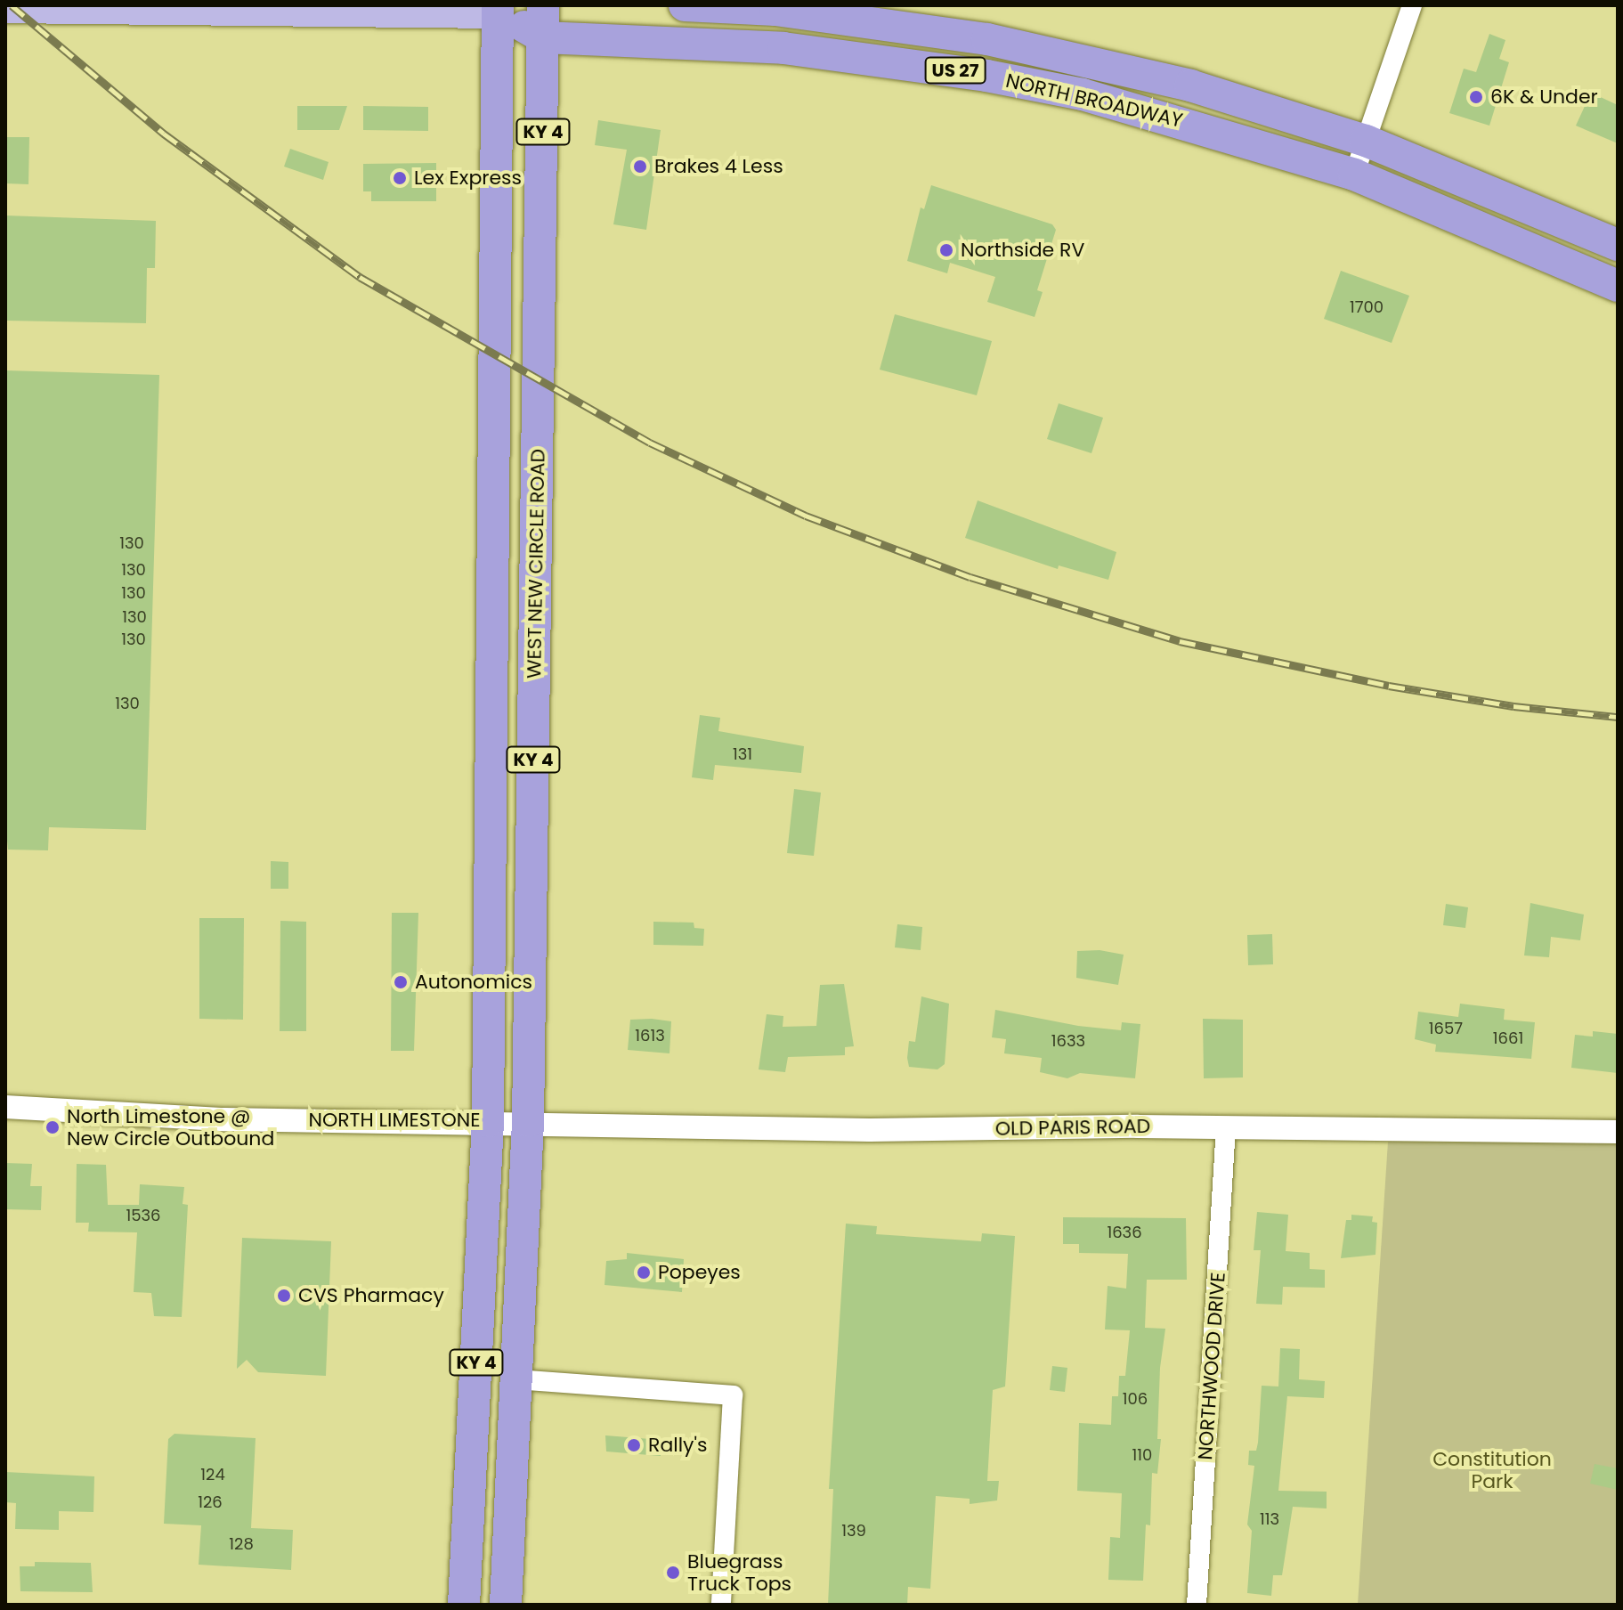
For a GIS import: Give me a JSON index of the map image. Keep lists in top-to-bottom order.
{
  "streets": {
    "highway": [
      "US 27",
      "NORTH BROADWAY",
      "KY 4",
      "WEST NEW CIRCLE ROAD"
    ],
    "street": ["NORTH LIMESTONE", "OLD PARIS ROAD", "NORTHWOOD DRIVE"]
  },
  "crossings": [
    ["US 27", "NORTH BROADWAY"],
    ["US 27", "WEST NEW CIRCLE ROAD"],
    ["NORTH BROADWAY", "WEST NEW CIRCLE ROAD"],
    ["KY 4", "WEST NEW CIRCLE ROAD"],
    ["KY 4", "NORTH LIMESTONE"],
    ["KY 4", "OLD PARIS ROAD"],
    ["WEST NEW CIRCLE ROAD", "NORTH LIMESTONE"],
    ["WEST NEW CIRCLE ROAD", "OLD PARIS ROAD"],
    ["NORTH LIMESTONE", "OLD PARIS ROAD"],
    ["OLD PARIS ROAD", "NORTHWOOD DRIVE"]
  ],
  "parks": ["Constitution Park"],
  "places": [
    "6K & Under",
    "Brakes 4 Less",
    "Lex Express",
    "Northside RV",
    "Autonomics",
    "North Limestone @ New Circle Outbound",
    "Popeyes",
    "CVS Pharmacy",
    "Rally's",
    "Bluegrass Truck Tops"
  ],
  "house_numbers": [
    "1700",
    "130",
    "130",
    "130",
    "130",
    "130",
    "130",
    "131",
    "1657",
    "1613",
    "1661",
    "1633",
    "1536",
    "1636",
    "106",
    "110",
    "124",
    "126",
    "113",
    "139",
    "128"
  ]
}
